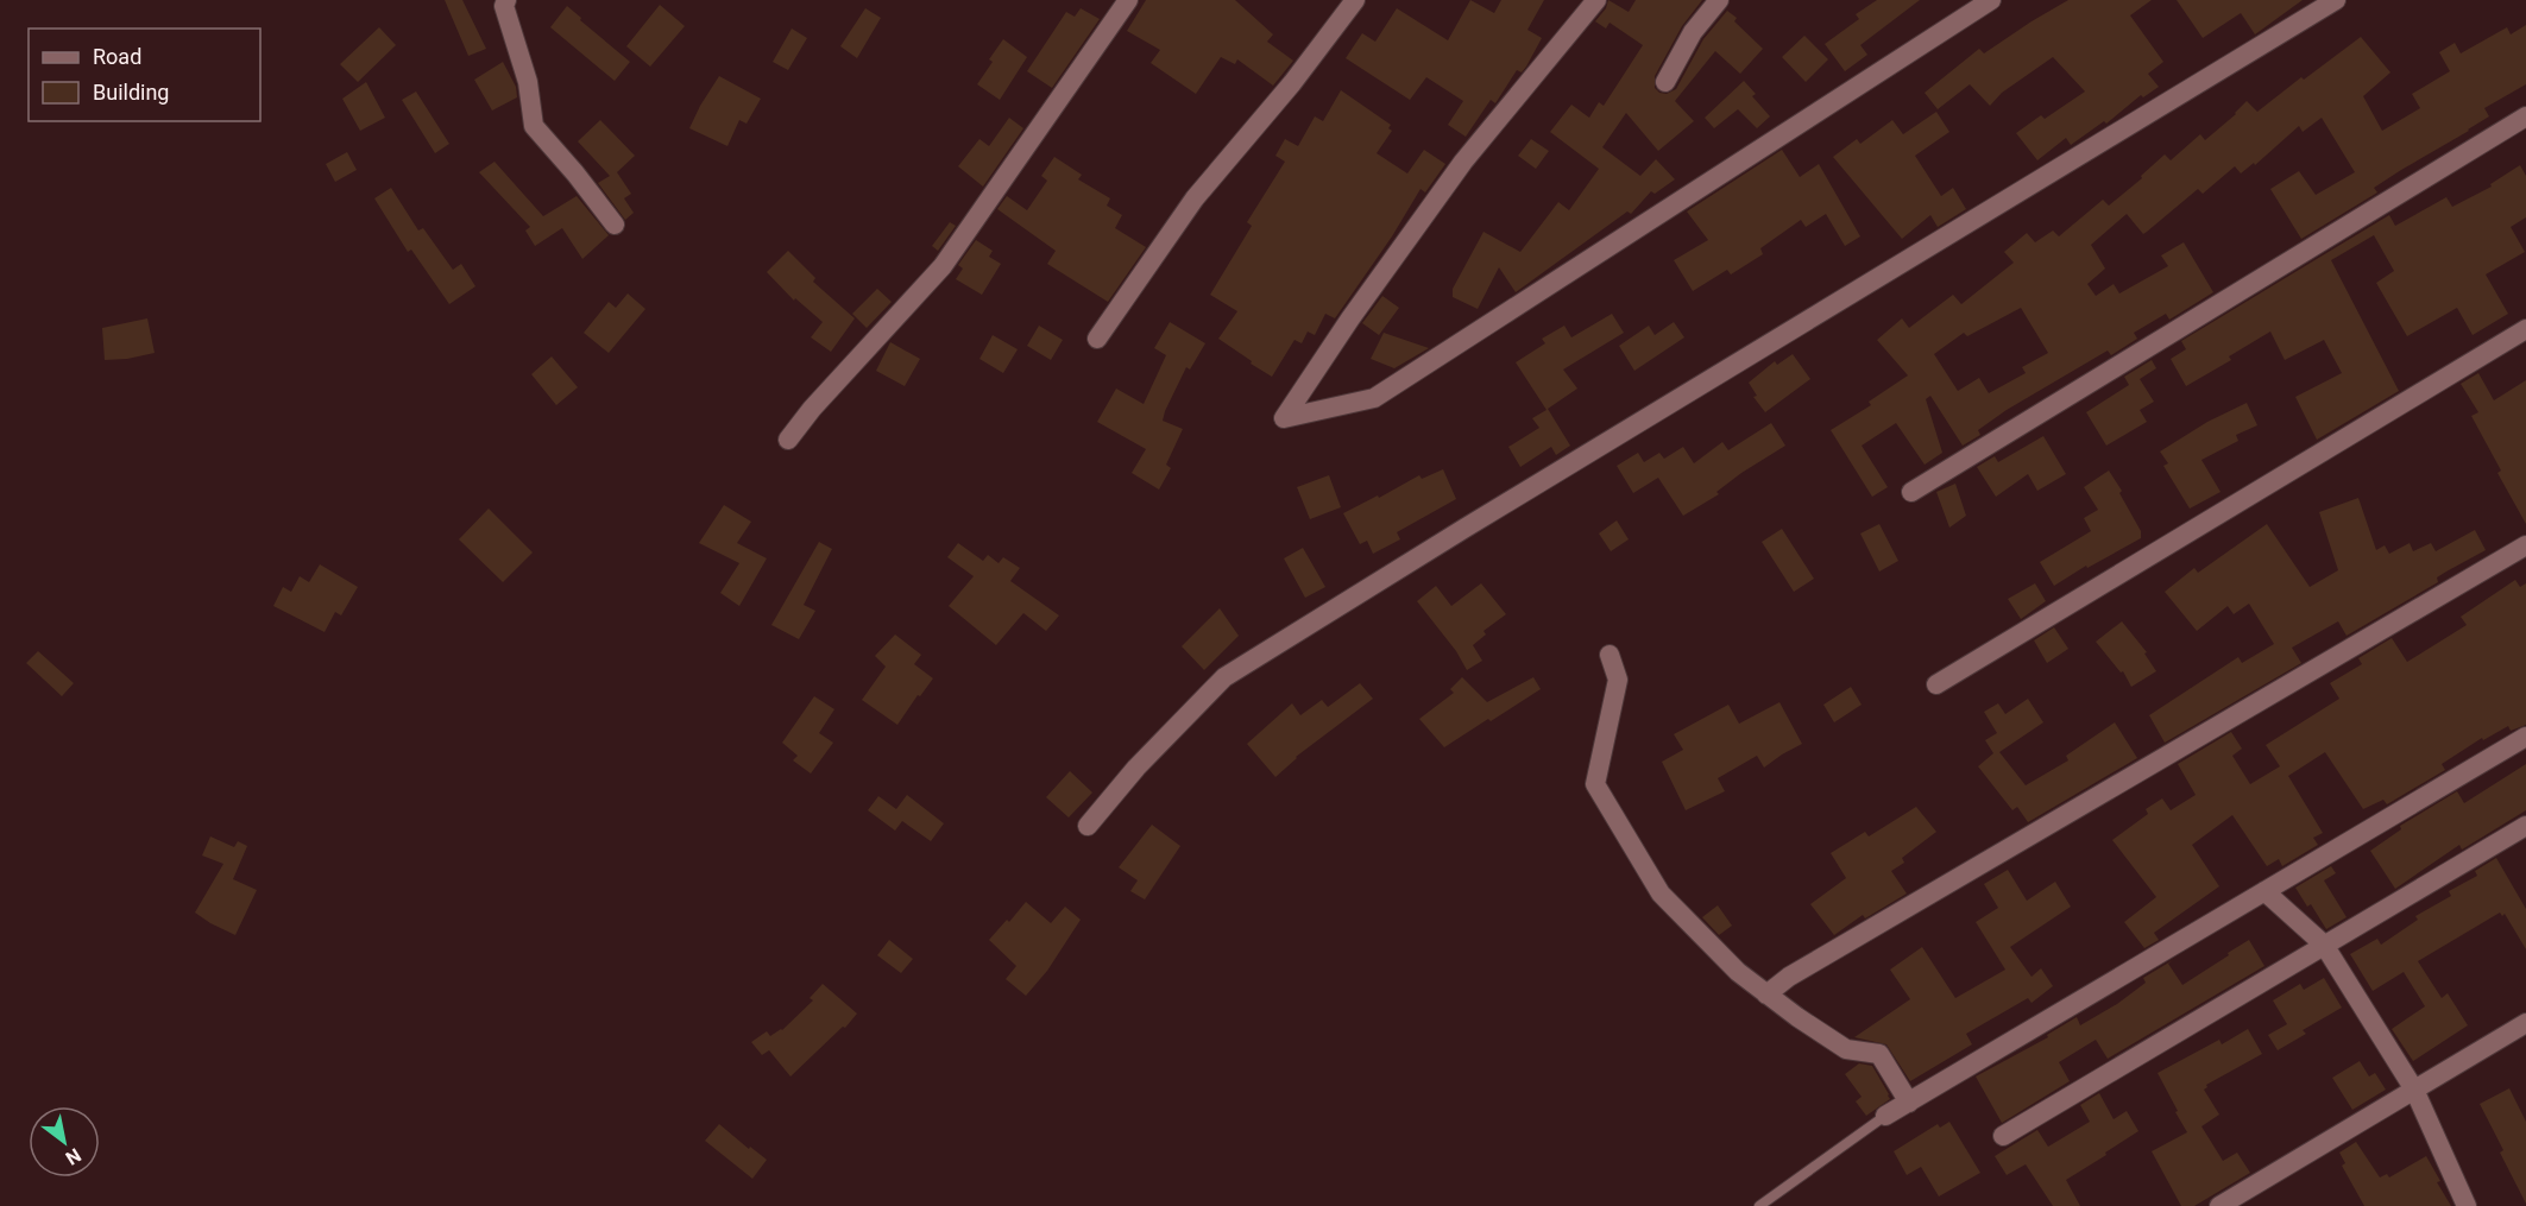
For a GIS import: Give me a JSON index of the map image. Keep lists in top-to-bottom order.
{
  "legend": ["Road", "Building"],
  "north": "bottom right"
}
